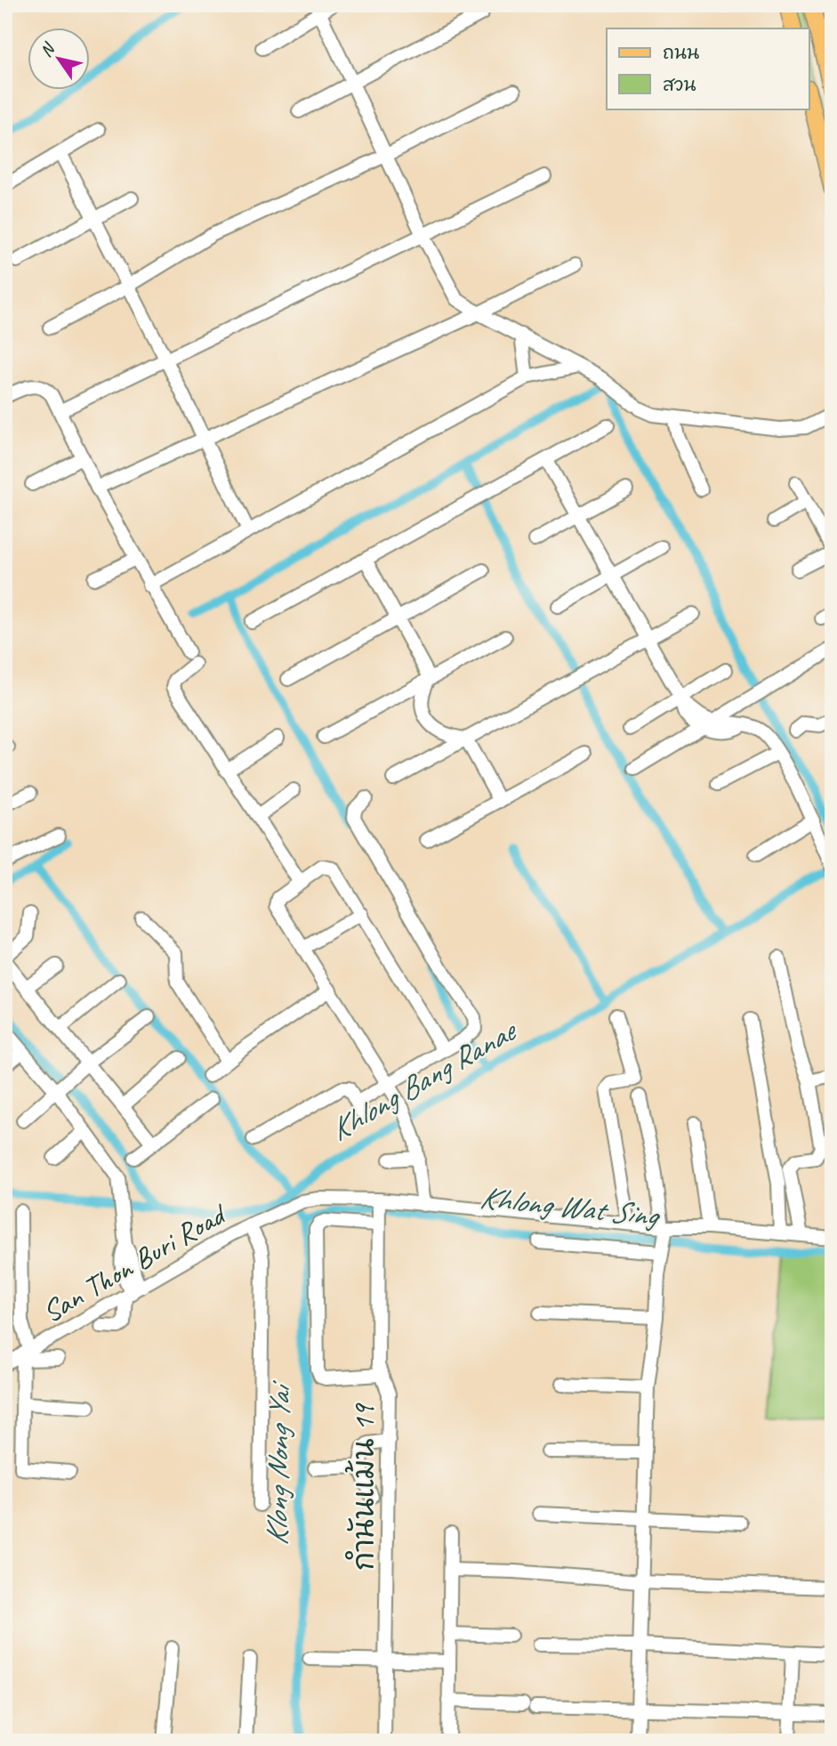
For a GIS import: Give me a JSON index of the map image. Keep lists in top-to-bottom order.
{
  "streets": {
    "street": ["San Thon Buri Road", "กำนันแม้น 19"]
  },
  "crossings": [
    ["San Thon Buri Road", "กำนันแม้น 19"]
  ],
  "water": ["Khlong Bang Ranae", "Khlong Wat Sing", "Klong Nong Yai"],
  "legend": ["ถนน", "สวน"],
  "north": "top left"
}
